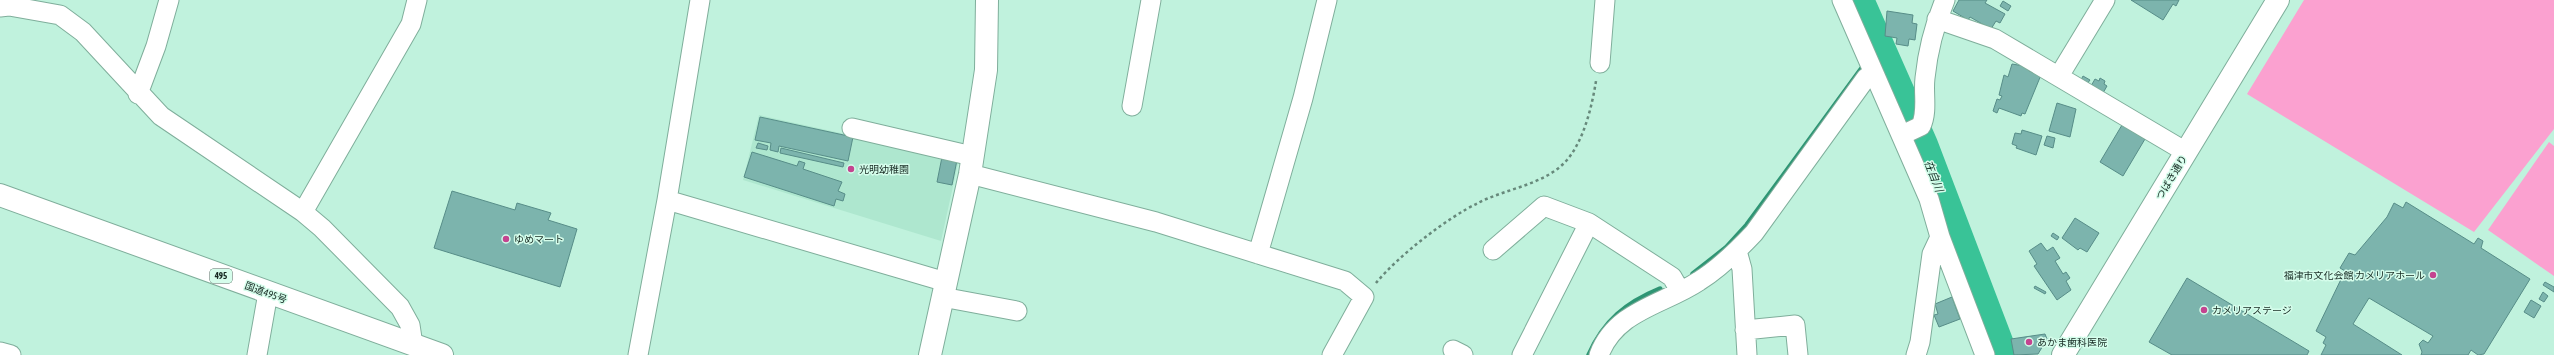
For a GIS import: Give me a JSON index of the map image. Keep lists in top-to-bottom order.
{
  "streets": {
    "main road": ["つばき通り", "495", "国道495号"]
  },
  "water": ["在自川"],
  "places": [
    "光明幼稚園",
    "ゆめマート",
    "福津市文化会館 カメリアホール",
    "カメリアステージ",
    "あかま歯科医院"
  ]
}
